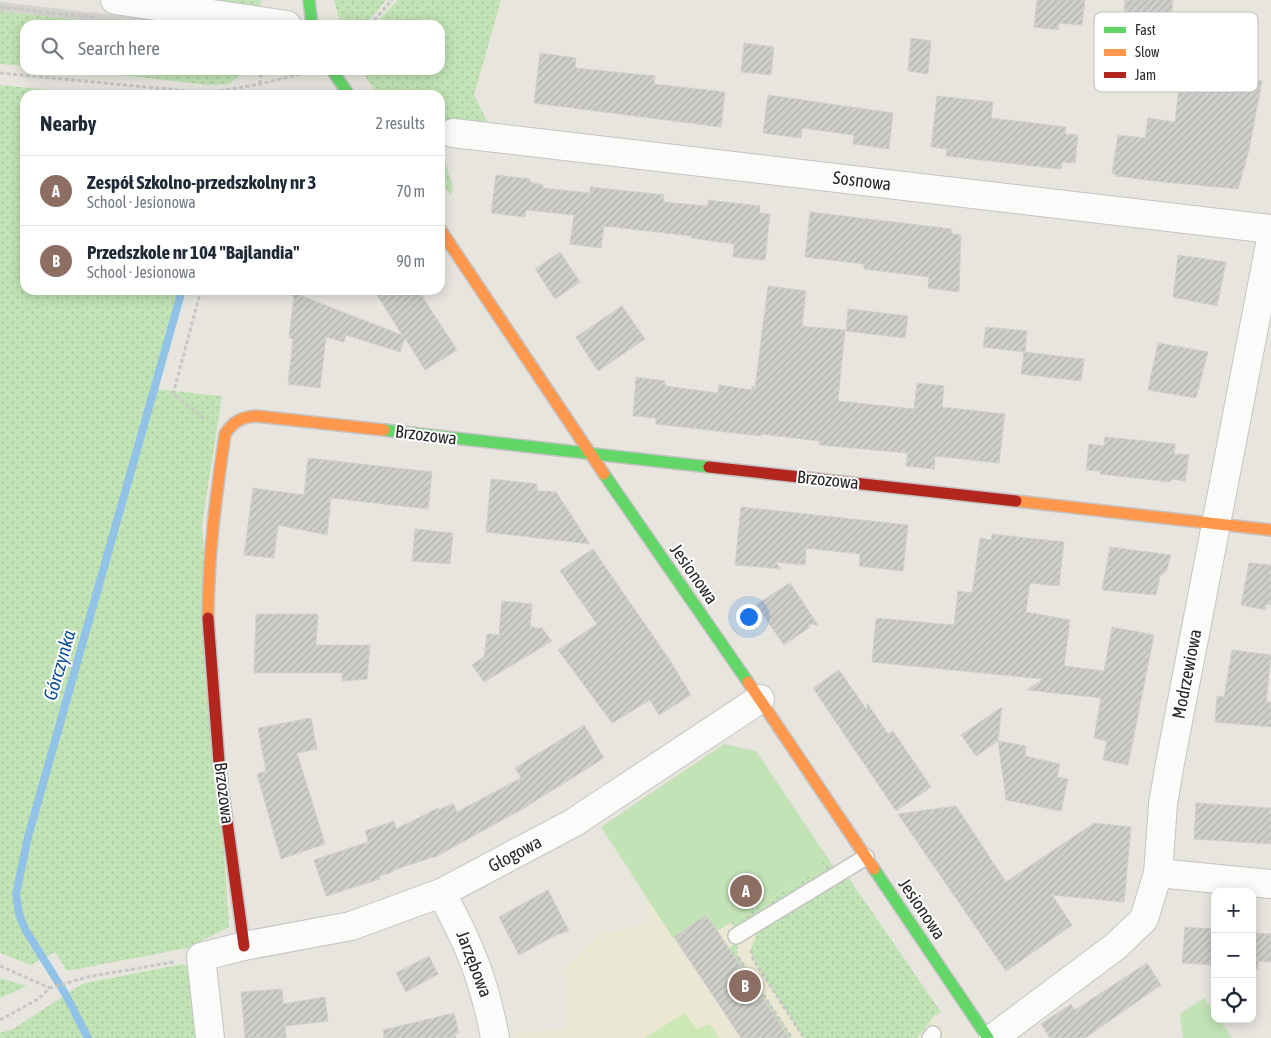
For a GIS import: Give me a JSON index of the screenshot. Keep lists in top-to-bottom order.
{
  "streets": {
    "street": [
      "Sosnowa",
      "Brzozowa",
      "Jesionowa",
      "Modrzewiowa",
      "Głogowa",
      "Jarzębowa"
    ]
  },
  "crossings": [
    ["Brzozowa", "Jesionowa"],
    ["Brzozowa", "Modrzewiowa"],
    ["Brzozowa", "Głogowa"],
    ["Jesionowa", "Głogowa"],
    ["Głogowa", "Jarzębowa"]
  ],
  "water": ["Górczynka"],
  "legend": ["Fast", "Slow", "Jam"],
  "page": {
    "search": "Search here",
    "heading": ["Nearby", "2 results"],
    "list": [
      {
        "mark": "A",
        "name": "Zespół Szkolno-przedszkolny nr 3",
        "note": "School · Jesionowa",
        "value": "70 m"
      },
      {
        "mark": "B",
        "name": "Przedszkole nr 104 \"Bajlandia\"",
        "note": "School · Jesionowa",
        "value": "90 m"
      }
    ],
    "pins": ["A", "B"],
    "map_buttons": ["+", "−"]
  }
}
